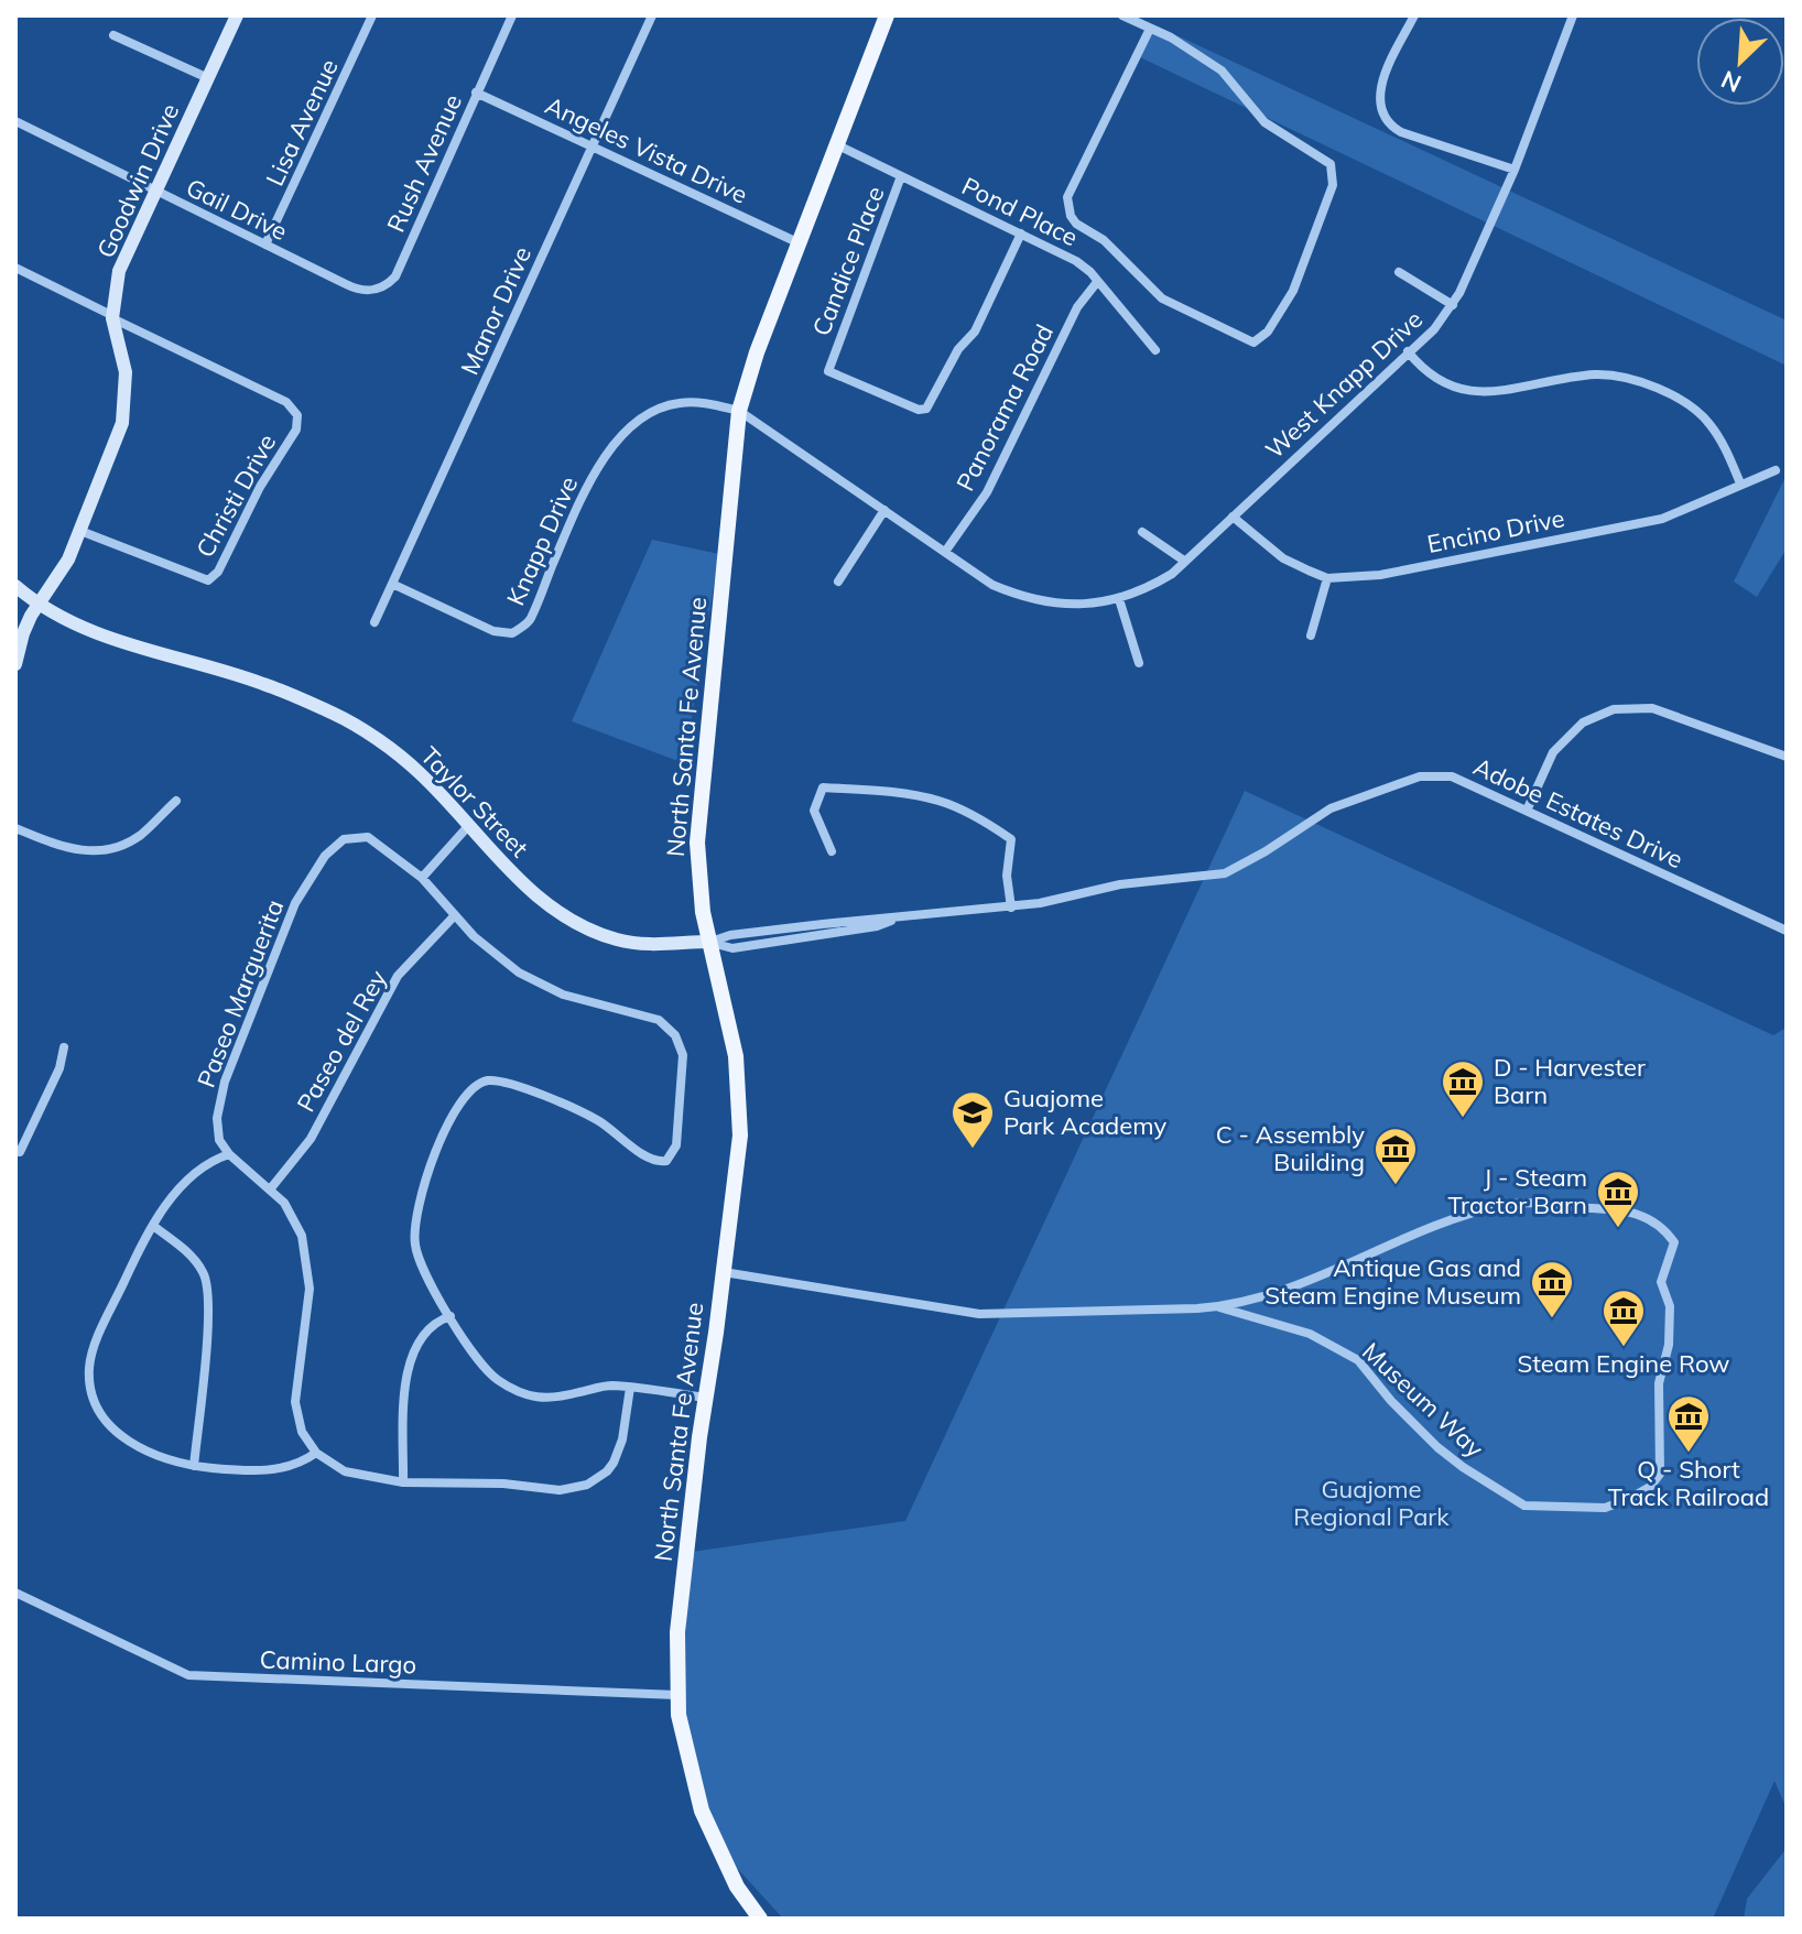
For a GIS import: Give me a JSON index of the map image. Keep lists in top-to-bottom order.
{
  "streets": {
    "main road": ["Goodwin Drive", "North Santa Fe Avenue", "Taylor Street"],
    "street": [
      "Lisa Avenue",
      "Angeles Vista Drive",
      "Rush Avenue",
      "Gail Drive",
      "Pond Place",
      "Candice Place",
      "Manor Drive",
      "West Knapp Drive",
      "Panorama Road",
      "Christi Drive",
      "Encino Drive",
      "Knapp Drive",
      "Adobe Estates Drive",
      "Paseo Marguerita",
      "Paseo del Rey",
      "Museum Way",
      "Camino Largo"
    ]
  },
  "crossings": [
    ["Lisa Avenue", "Gail Drive"],
    ["Angeles Vista Drive", "Rush Avenue"],
    ["Angeles Vista Drive", "Manor Drive"],
    ["Angeles Vista Drive", "North Santa Fe Avenue"],
    ["Rush Avenue", "Gail Drive"],
    ["Goodwin Drive", "Gail Drive"],
    ["Goodwin Drive", "Christi Drive"],
    ["Goodwin Drive", "Taylor Street"],
    ["Pond Place", "Candice Place"],
    ["Pond Place", "Panorama Road"],
    ["Pond Place", "North Santa Fe Avenue"],
    ["Manor Drive", "Knapp Drive"],
    ["West Knapp Drive", "Panorama Road"],
    ["West Knapp Drive", "Encino Drive"],
    ["West Knapp Drive", "Knapp Drive"],
    ["West Knapp Drive", "North Santa Fe Avenue"],
    ["Knapp Drive", "North Santa Fe Avenue"],
    ["North Santa Fe Avenue", "Taylor Street"],
    ["North Santa Fe Avenue", "Adobe Estates Drive"],
    ["North Santa Fe Avenue", "Paseo Marguerita"],
    ["North Santa Fe Avenue", "Museum Way"],
    ["North Santa Fe Avenue", "Camino Largo"],
    ["Taylor Street", "Adobe Estates Drive"],
    ["Paseo Marguerita", "Paseo del Rey"]
  ],
  "parks": ["Guajome Regional Park"],
  "places": {
    "museum": [
      "D - Harvester Barn",
      "C - Assembly Building",
      "J - Steam Tractor Barn",
      "Antique Gas and Steam Engine Museum",
      "Steam Engine Row",
      "Q - Short Track Railroad"
    ],
    "school or university": ["Guajome Park Academy"]
  },
  "north": "bottom left"
}
